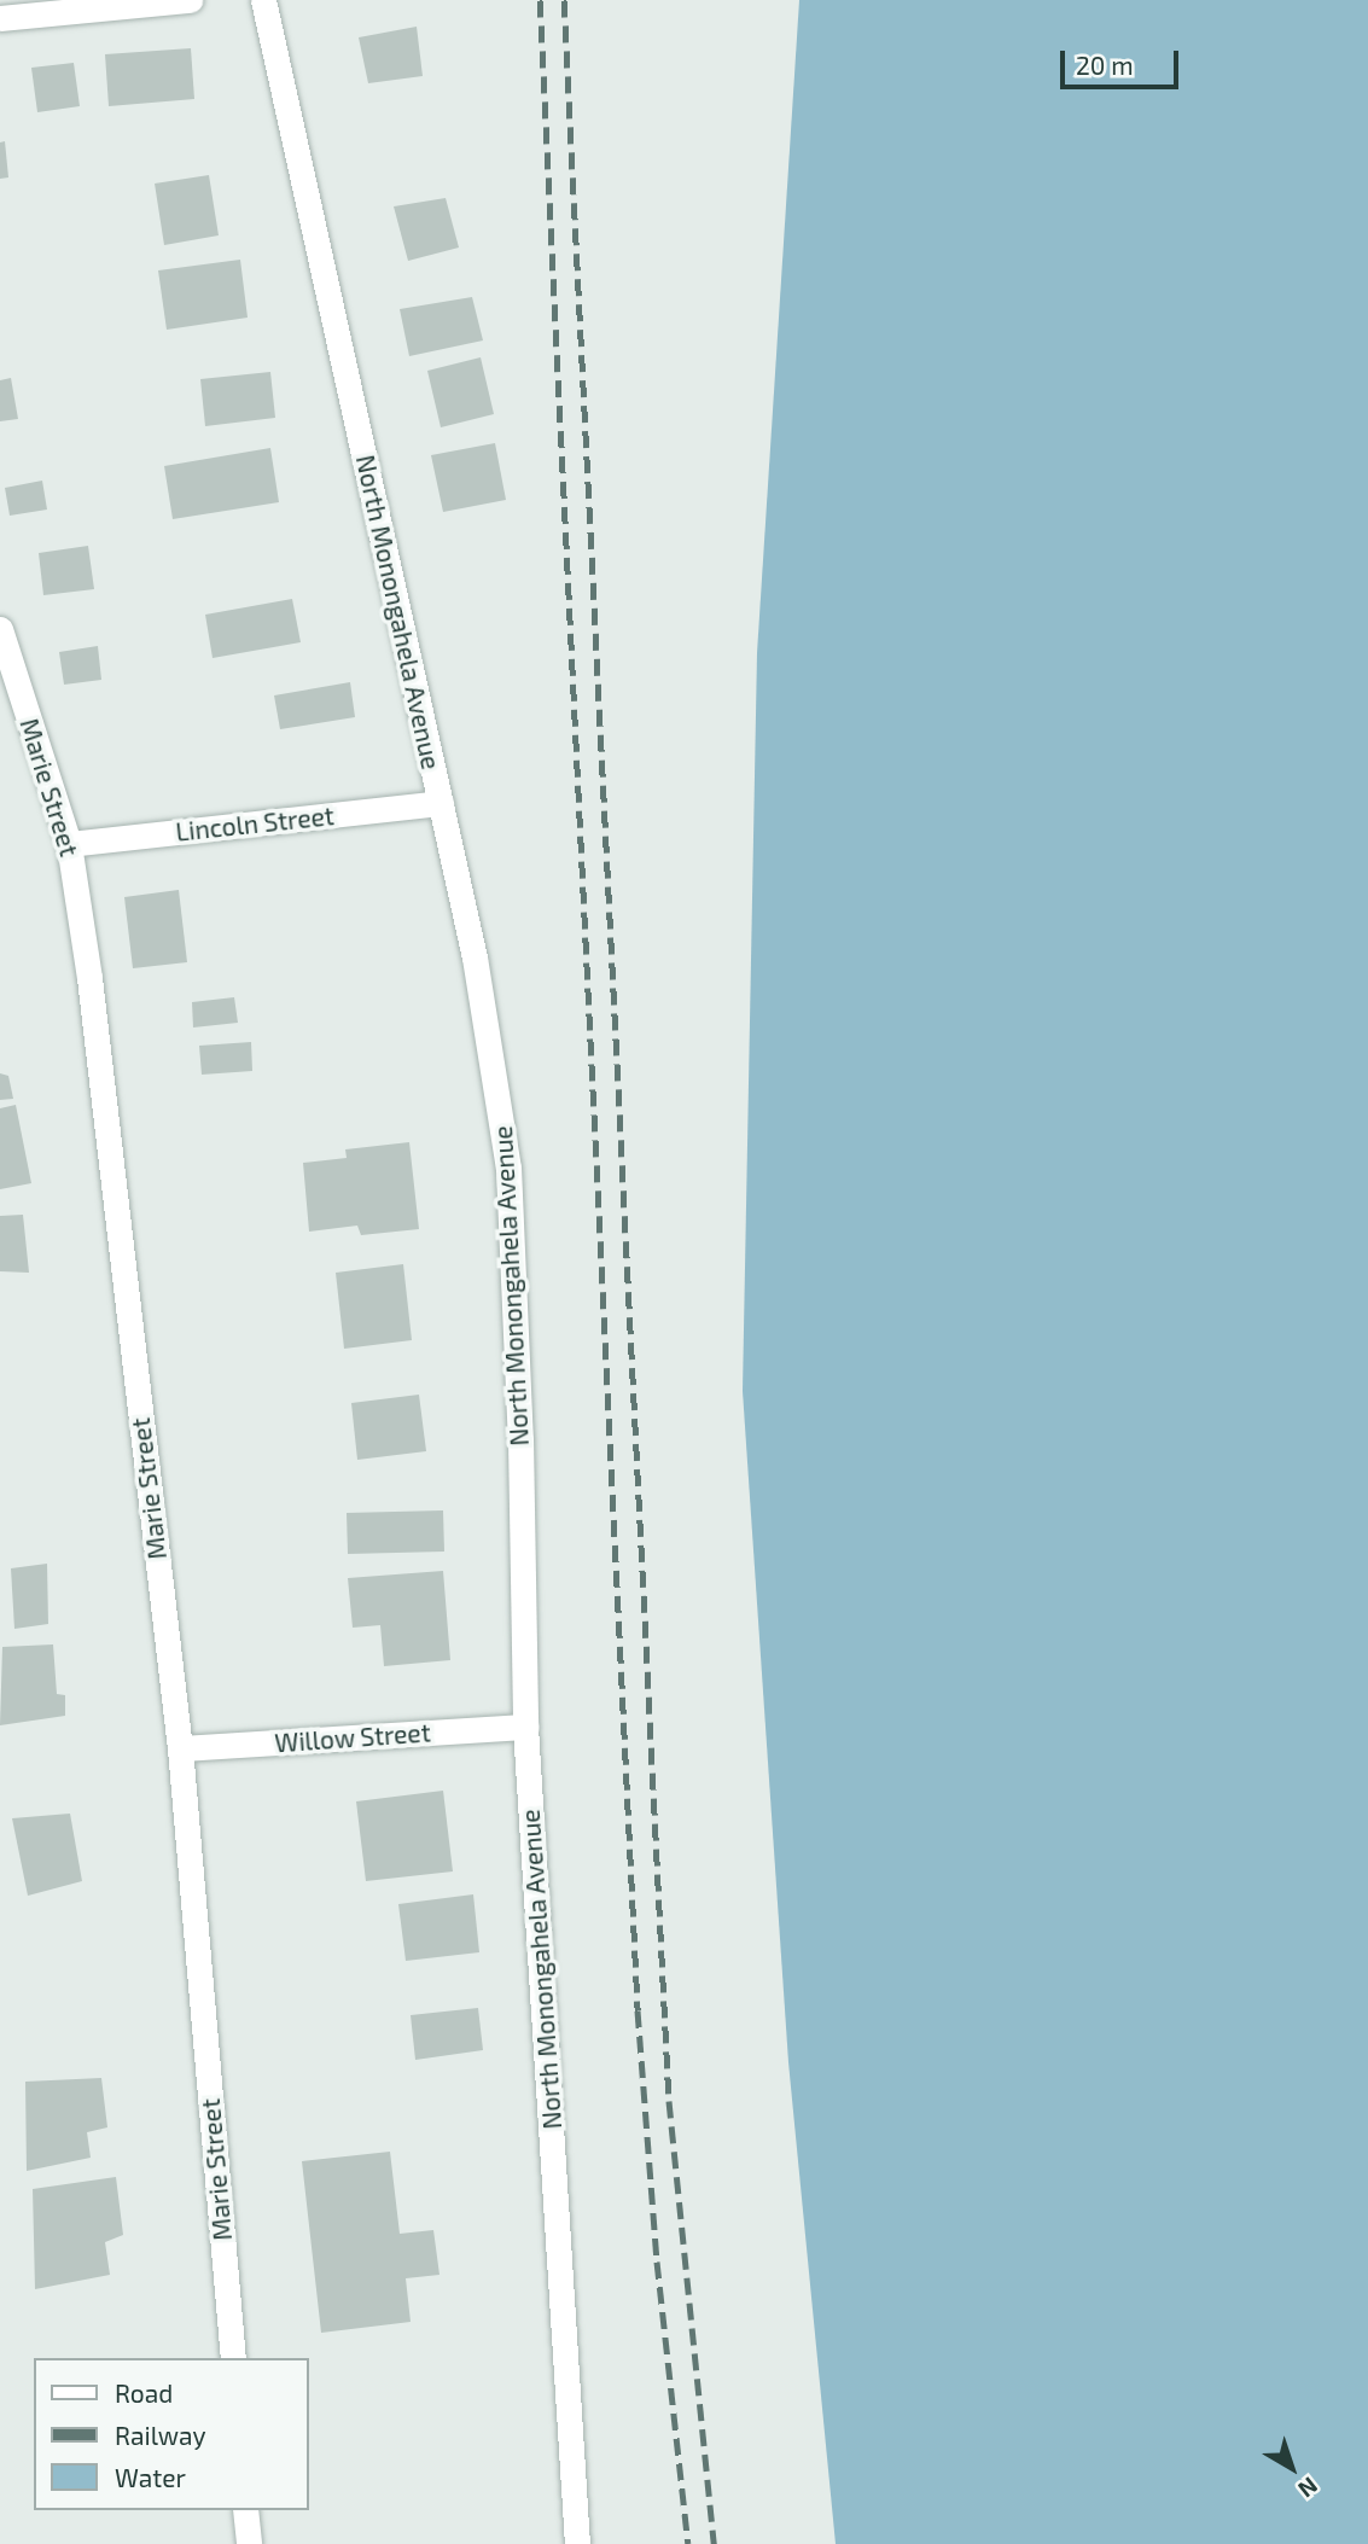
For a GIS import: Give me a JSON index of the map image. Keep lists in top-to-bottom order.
{
  "streets": {
    "street": [
      "North Monongahela Avenue",
      "Marie Street",
      "Lincoln Street",
      "Willow Street"
    ]
  },
  "crossings": [
    ["North Monongahela Avenue", "Lincoln Street"],
    ["North Monongahela Avenue", "Willow Street"],
    ["Marie Street", "Lincoln Street"],
    ["Marie Street", "Willow Street"]
  ],
  "legend": ["Road", "Railway", "Water"],
  "scale_bar": "20 m",
  "north": "bottom right"
}
